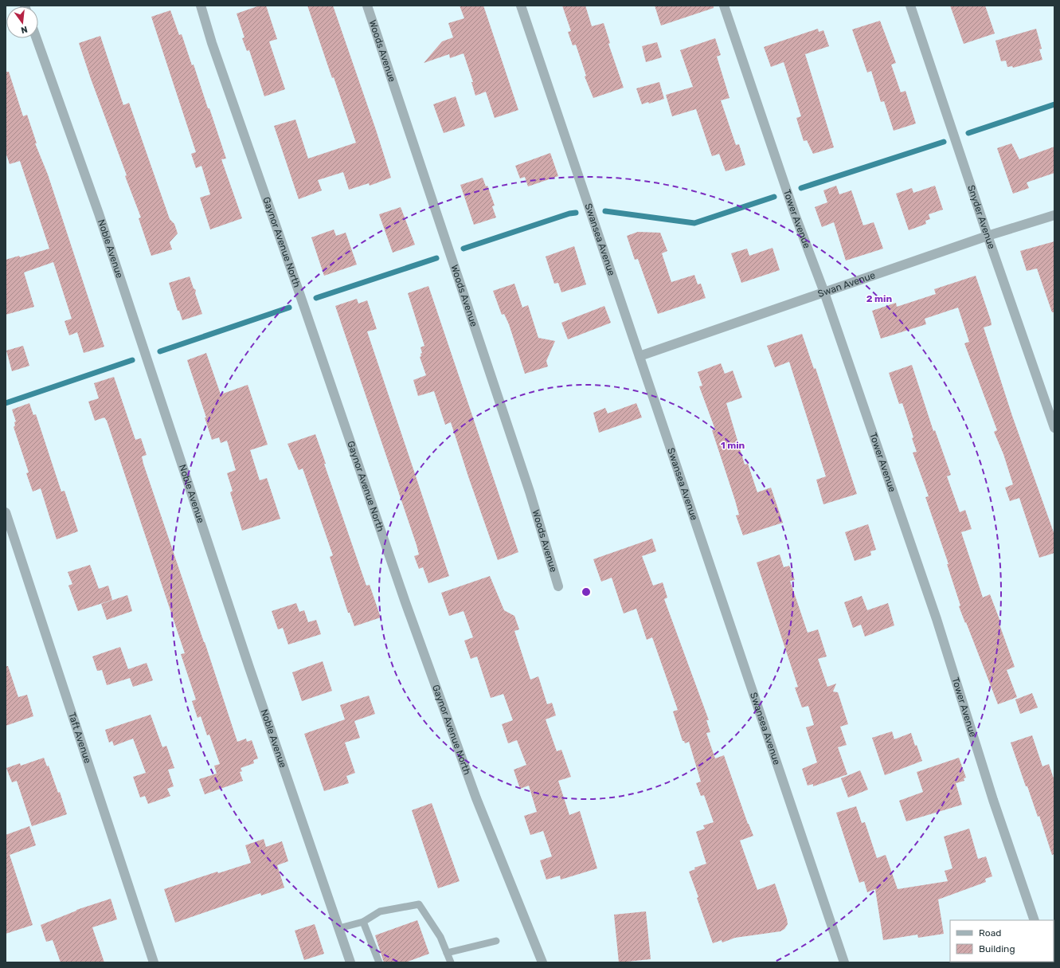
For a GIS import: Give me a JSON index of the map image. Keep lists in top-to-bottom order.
{
  "streets": {
    "street": [
      "Woods Avenue",
      "Snyder Avenue",
      "Tower Avenue",
      "Swansea Avenue",
      "Gaynor Avenue North",
      "Noble Avenue",
      "Swan Avenue",
      "Taft Avenue"
    ]
  },
  "crossings": [
    ["Snyder Avenue", "Swan Avenue"],
    ["Tower Avenue", "Swan Avenue"],
    ["Swansea Avenue", "Swan Avenue"]
  ],
  "legend": ["Road", "Building"],
  "north": "bottom",
  "rings": ["2 min", "1 min"]
}
